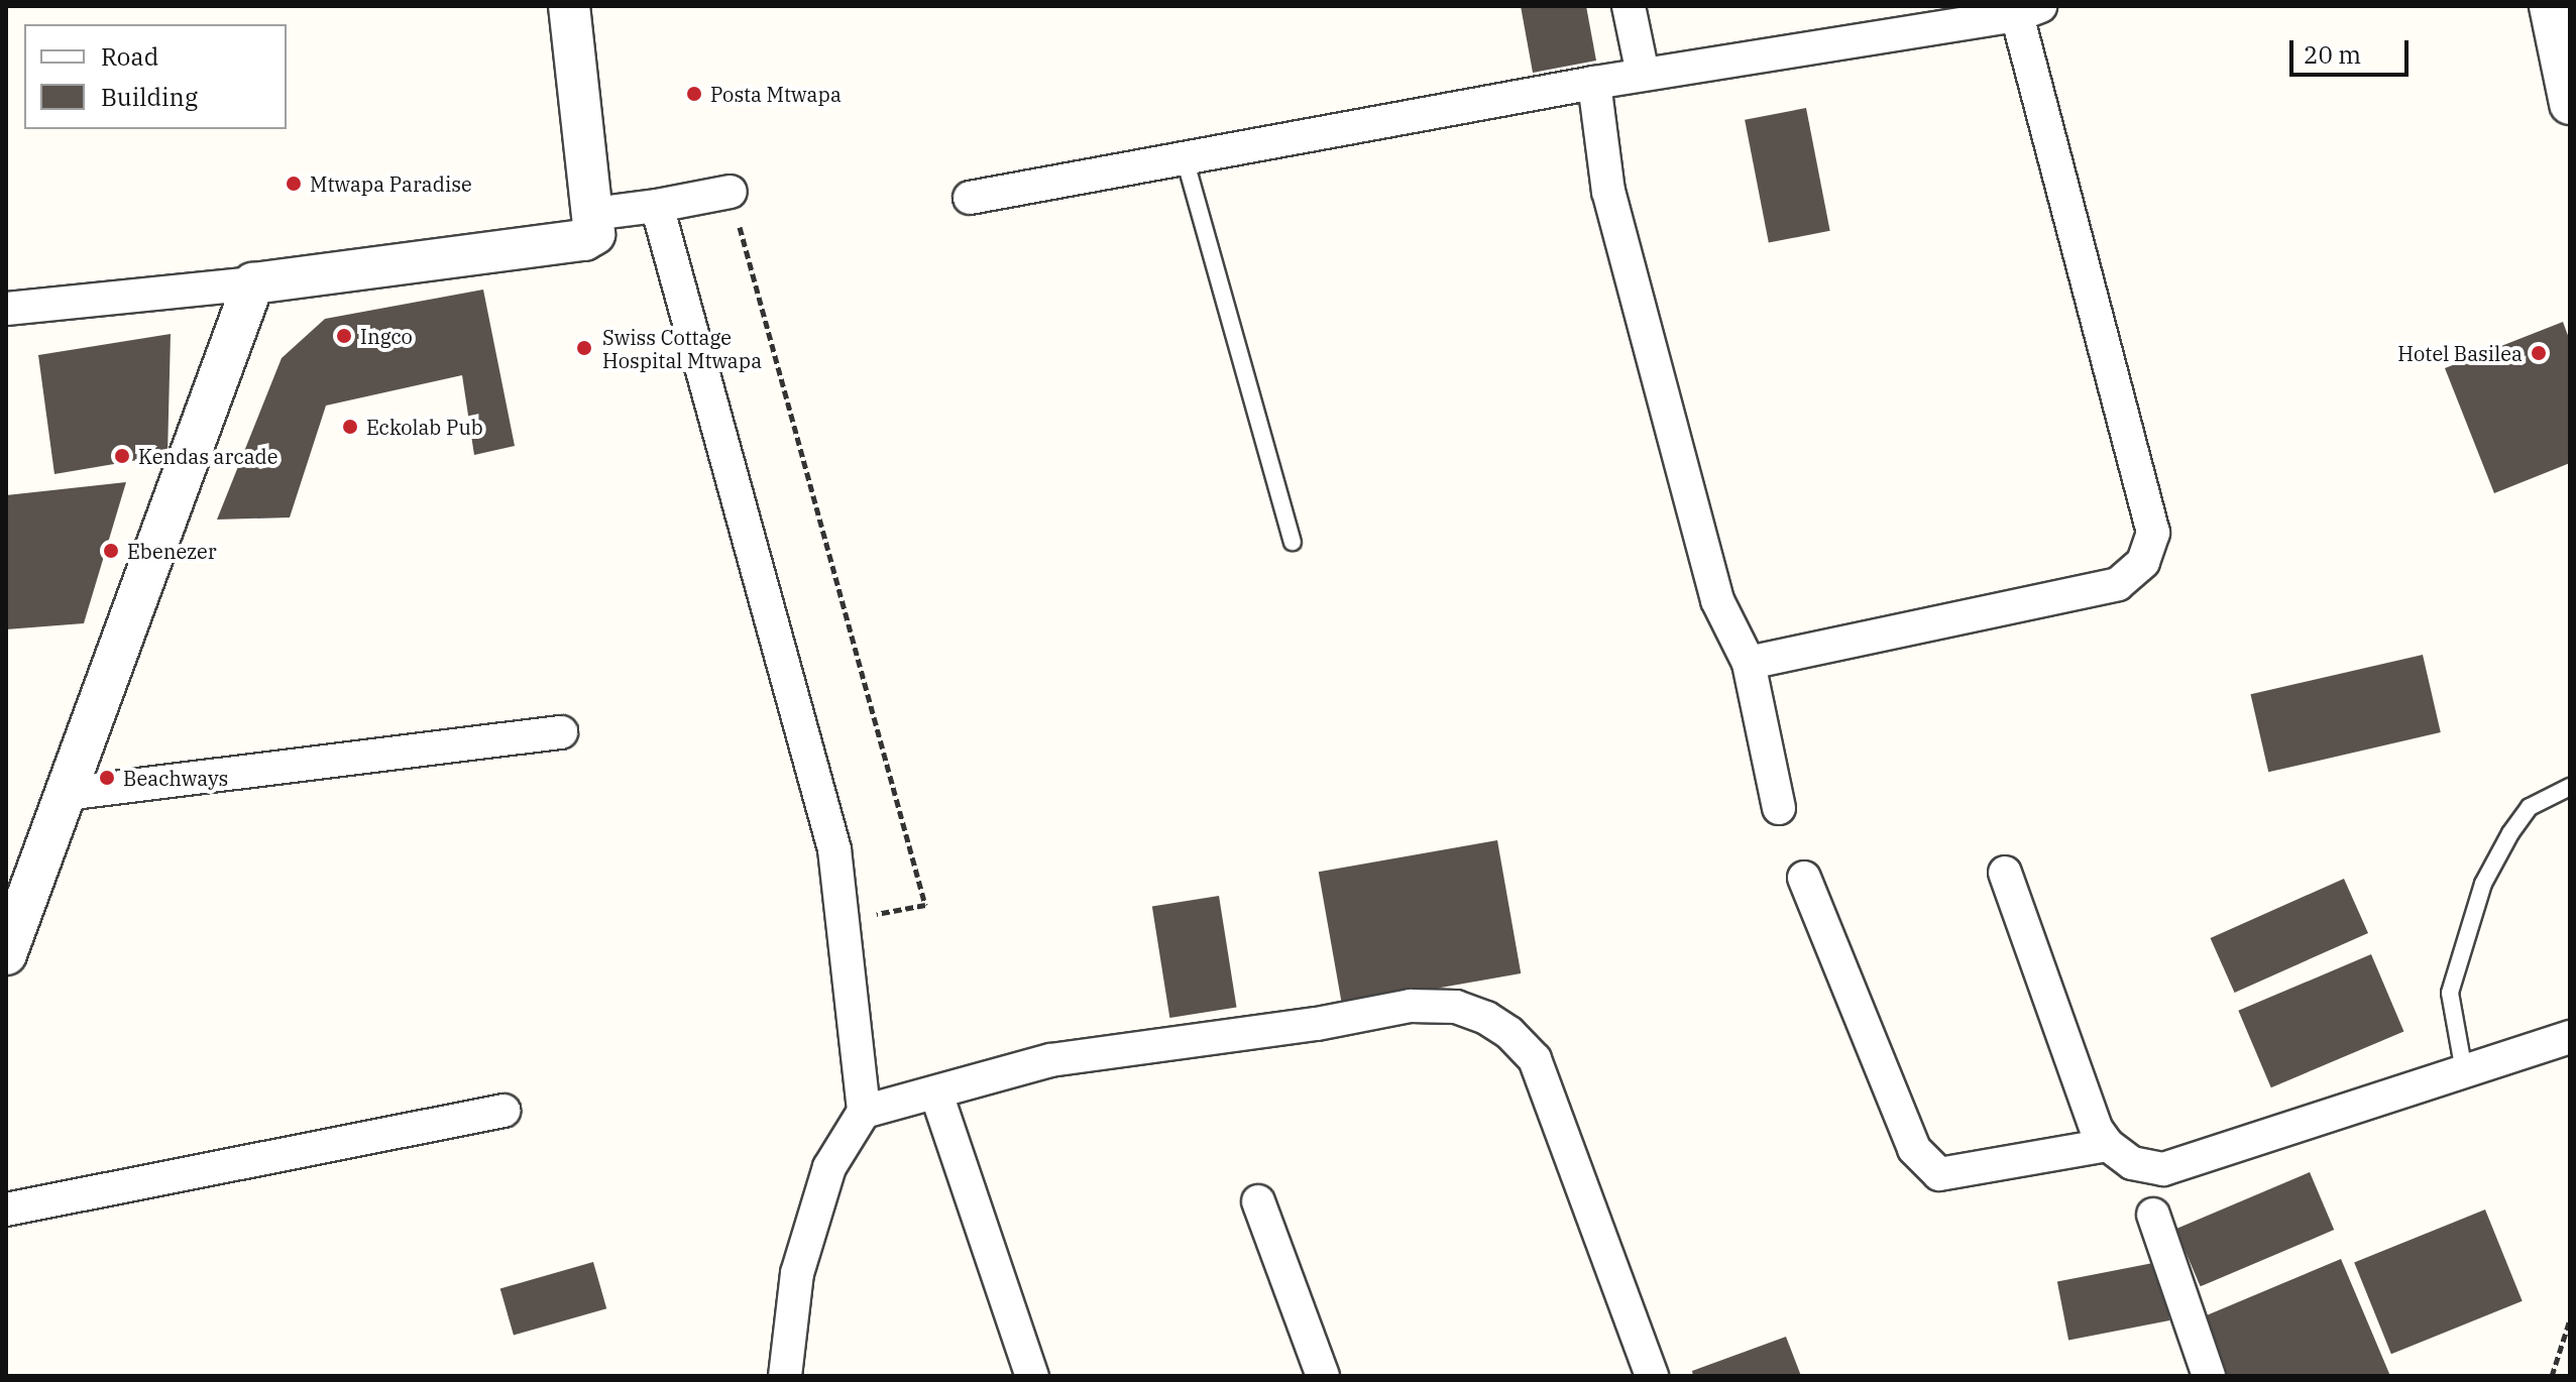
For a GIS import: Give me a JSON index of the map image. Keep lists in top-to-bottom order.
{
  "places": [
    "Posta Mtwapa",
    "Mtwapa Paradise",
    "Ingco",
    "Swiss Cottage Hospital Mtwapa",
    "Hotel Basilea",
    "Eckolab Pub",
    "Kendas arcade",
    "Ebenezer",
    "Beachways"
  ],
  "legend": ["Road", "Building"],
  "scale_bar": "20 m"
}
